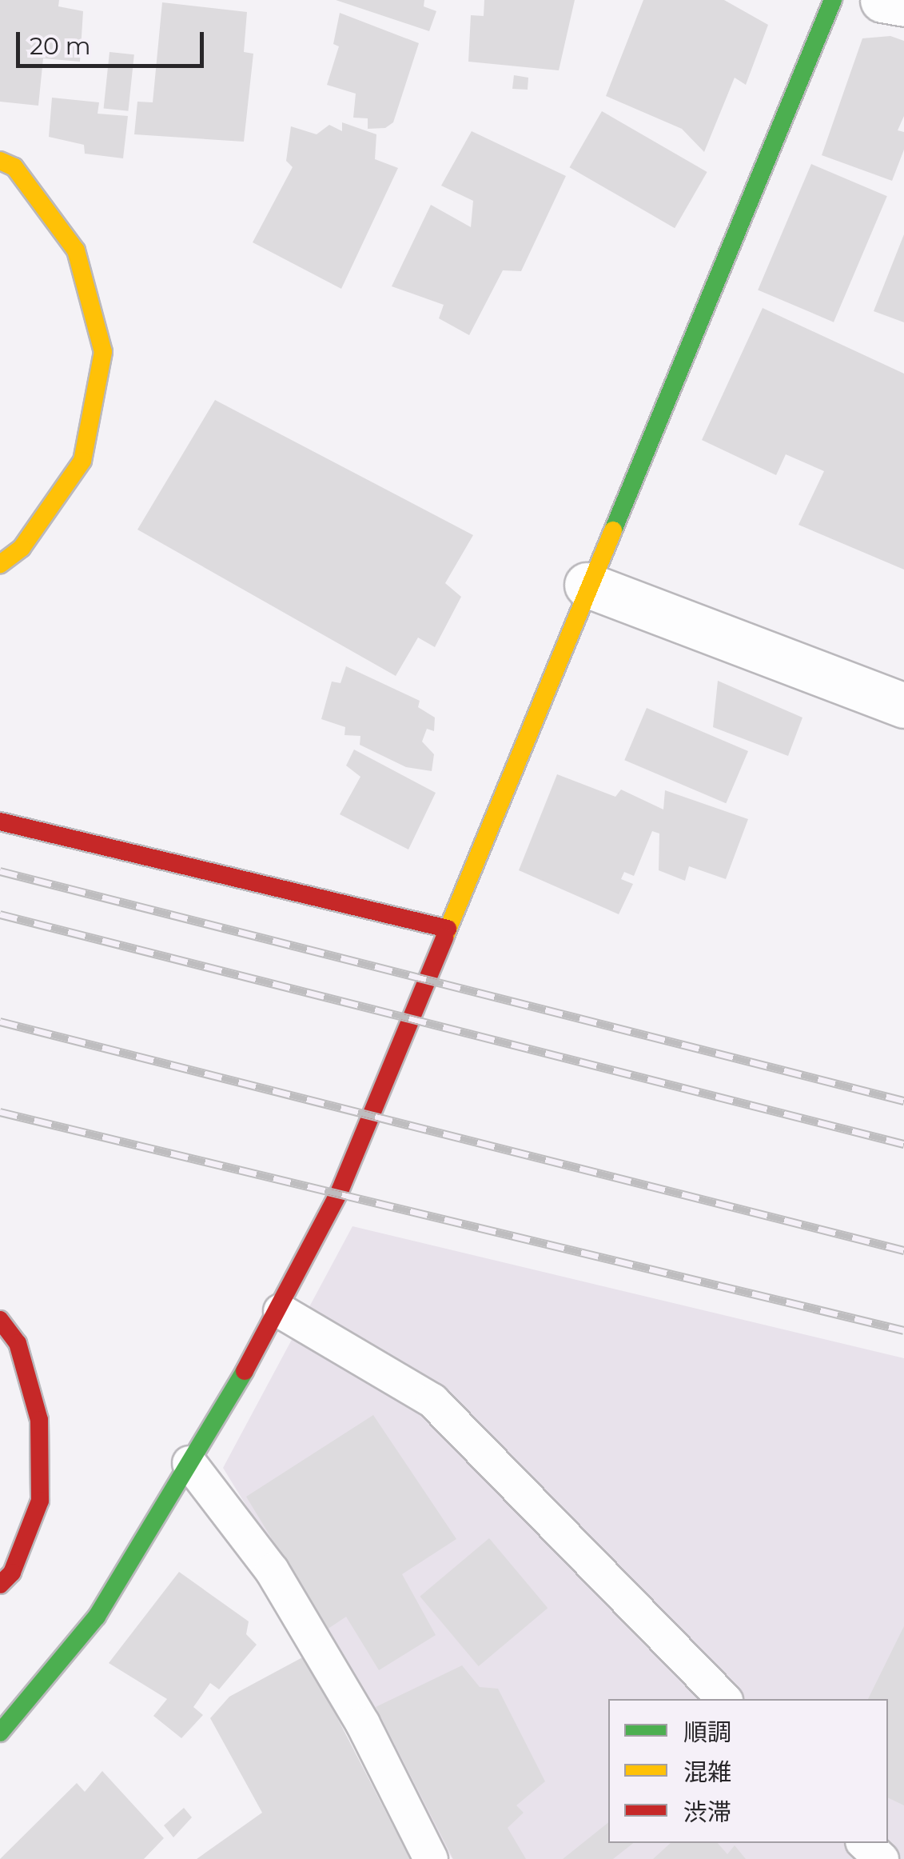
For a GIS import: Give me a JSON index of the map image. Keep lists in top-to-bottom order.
{
  "legend": ["順調", "混雑", "渋滞"],
  "scale_bar": "20 m"
}
